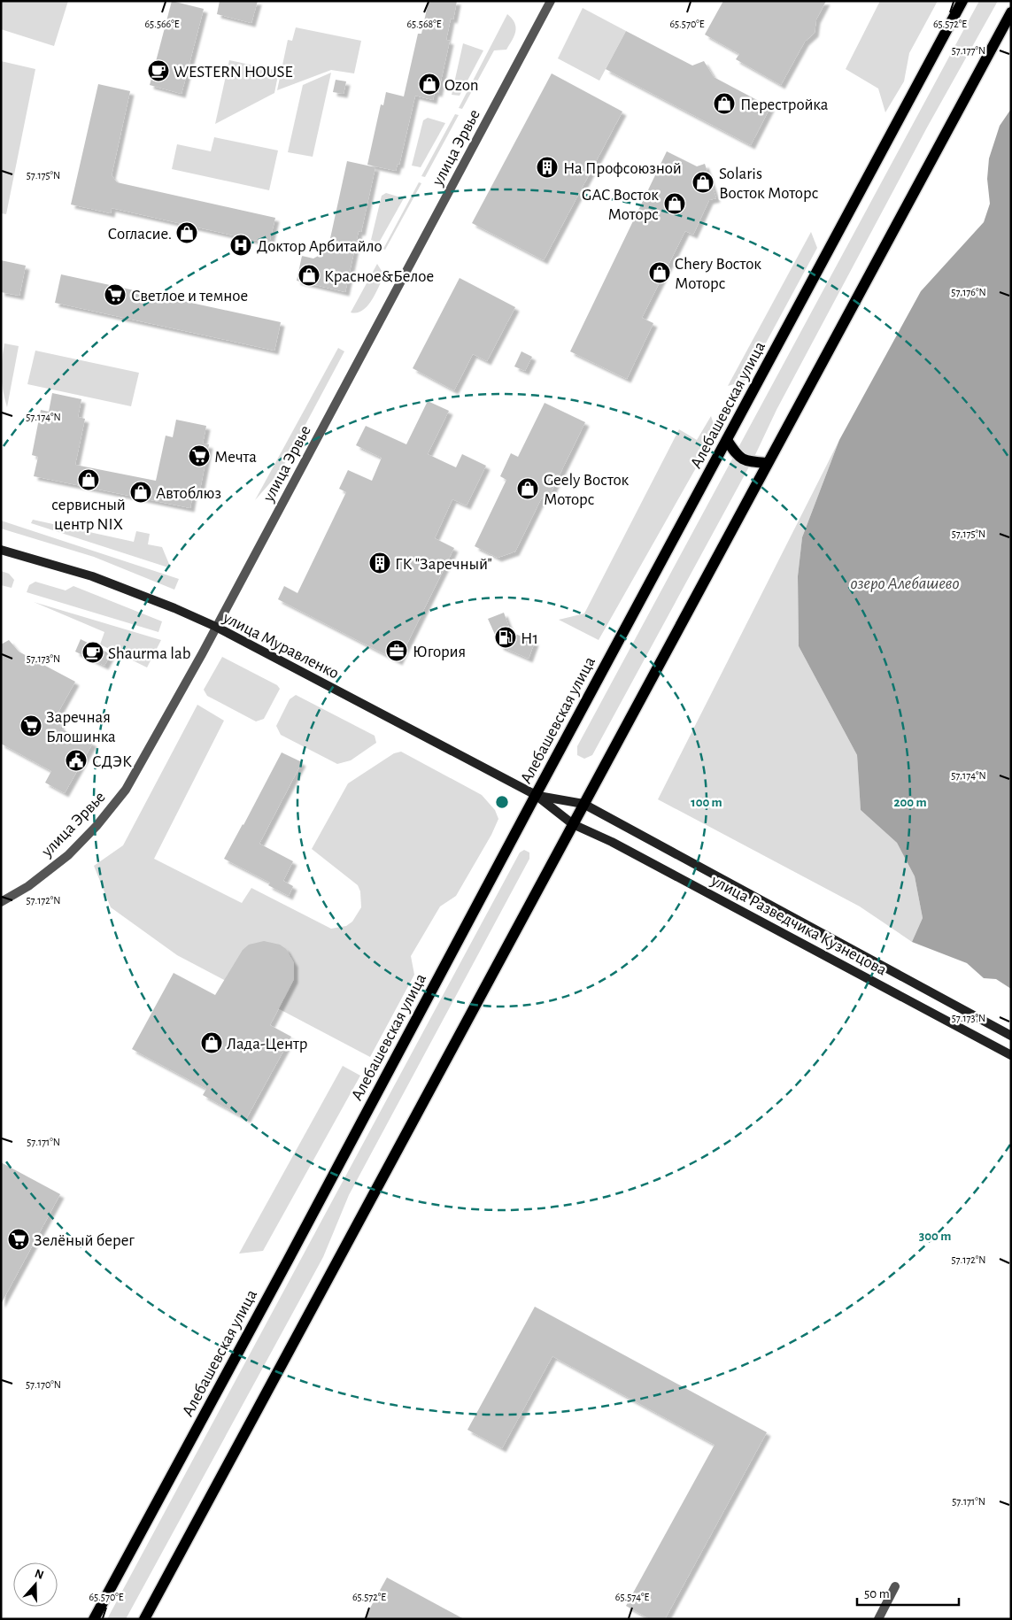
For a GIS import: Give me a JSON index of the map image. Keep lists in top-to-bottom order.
{
  "streets": {
    "main road": ["Алебашевская улица", "улица Муравленко", "улица Разведчика Кузнецова"],
    "street": ["улица Эрвье"]
  },
  "crossings": [
    ["улица Эрвье", "улица Муравленко"],
    ["Алебашевская улица", "улица Муравленко"],
    ["Алебашевская улица", "улица Разведчика Кузнецова"],
    ["улица Муравленко", "улица Разведчика Кузнецова"]
  ],
  "water": ["озеро Алебашево"],
  "places": {
    "cafe": ["WESTERN HOUSE", "Shaurma lab"],
    "shop": [
      "Ozon",
      "Перестройка",
      "Solaris Восток Моторс",
      "GAC Восток Моторс",
      "Согласие.",
      "Chery Восток Моторс",
      "Красное&Белое",
      "сервисный центр NIX",
      "Geely Восток Моторс",
      "Автоблюз",
      "Лада-Центр"
    ],
    "building": ["На Профсоюзной", "ГК \"Заречный\""],
    "hospital": ["Доктор Арбитайло"],
    "supermarket": [
      "Светлое и темное",
      "Мечта",
      "Заречная Блошинка",
      "Зелёный берег"
    ],
    "fuel station": ["Н1"],
    "office": ["Югория"],
    "public building": ["СДЭК"]
  },
  "scale_bar": "50 m",
  "north": "top",
  "coordinates": [
    "65.566°E",
    "65.568°E",
    "65.570°E",
    "65.572°E",
    "57.177°N",
    "57.175°N",
    "57.176°N",
    "57.174°N",
    "57.173°N",
    "57.172°N",
    "57.171°N",
    "57.170°N",
    "65.574°E"
  ],
  "rings": ["100 m", "200 m", "300 m"]
}
